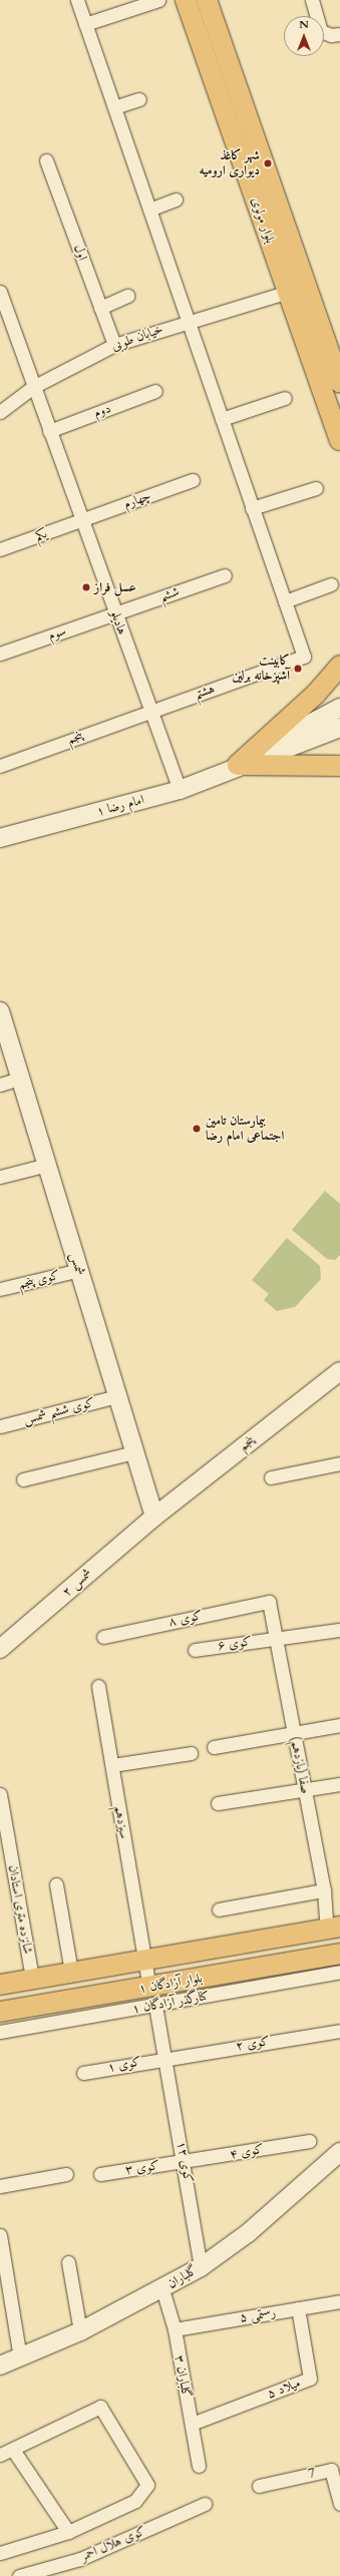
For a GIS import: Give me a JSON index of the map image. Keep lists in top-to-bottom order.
{
  "streets": {
    "main road": ["بلوار مولوی", "بلوار آزادگان ۱"],
    "street": [
      "اول",
      "خیابان طوبی",
      "دوم",
      "چهارم",
      "یکم",
      "ششم",
      "هادیلو",
      "سوم",
      "هشتم",
      "پنجم",
      "امام رضا ۱",
      "شمس",
      "کوی پنجم",
      "کوی ششم شمس",
      "شمس ۲",
      "کوی ۸",
      "کوی ۶",
      "صفا (یازدهم)",
      "سیزدهم",
      "شانزده متری استادان",
      "کنارگذر آزادگان ۱",
      "کوی ۲",
      "کوی ۱",
      "کوی ۴",
      "کوی ۱۲",
      "کوی ۳",
      "گلباران",
      "رستمی ۵",
      "گلباران ۳",
      "میلاد ۵",
      "7",
      "کوی هلال احمر"
    ]
  },
  "crossings": [
    ["بلوار مولوی", "خیابان طوبی"],
    ["اول", "خیابان طوبی"],
    ["خیابان طوبی", "هادیلو"],
    ["دوم", "هادیلو"],
    ["چهارم", "یکم"],
    ["چهارم", "هادیلو"],
    ["یکم", "هادیلو"],
    ["ششم", "هادیلو"],
    ["ششم", "سوم"],
    ["هادیلو", "سوم"],
    ["هادیلو", "هشتم"],
    ["هادیلو", "پنجم"],
    ["هادیلو", "امام رضا ۱"],
    ["هشتم", "پنجم"],
    ["پنجم", "شمس"],
    ["پنجم", "شمس ۲"],
    ["شمس", "کوی پنجم"],
    ["شمس", "کوی ششم شمس"],
    ["شمس", "شمس ۲"],
    ["کوی ۸", "صفا (یازدهم)"],
    ["کوی ۶", "صفا (یازدهم)"],
    ["سیزدهم", "بلوار آزادگان ۱"],
    ["سیزدهم", "کنارگذر آزادگان ۱"],
    ["سیزدهم", "کوی ۱۲"],
    ["بلوار آزادگان ۱", "کنارگذر آزادگان ۱"],
    ["بلوار آزادگان ۱", "کوی ۱۲"],
    ["کنارگذر آزادگان ۱", "کوی ۱۲"],
    ["کوی ۲", "کوی ۱"],
    ["کوی ۲", "کوی ۱۲"],
    ["کوی ۱", "کوی ۱۲"],
    ["کوی ۴", "کوی ۱۲"],
    ["کوی ۴", "کوی ۳"],
    ["کوی ۱۲", "کوی ۳"],
    ["کوی ۱۲", "گلباران"],
    ["گلباران", "گلباران ۳"],
    ["رستمی ۵", "گلباران ۳"],
    ["رستمی ۵", "میلاد ۵"],
    ["گلباران ۳", "میلاد ۵"]
  ],
  "places": [
    "شهر کاغذ دیواری ارومیه",
    "عسل فراز",
    "کابینت آشپزخانه برلین",
    "بیمارستان تامین اجتماعی امام رضا"
  ],
  "north": "top"
}
